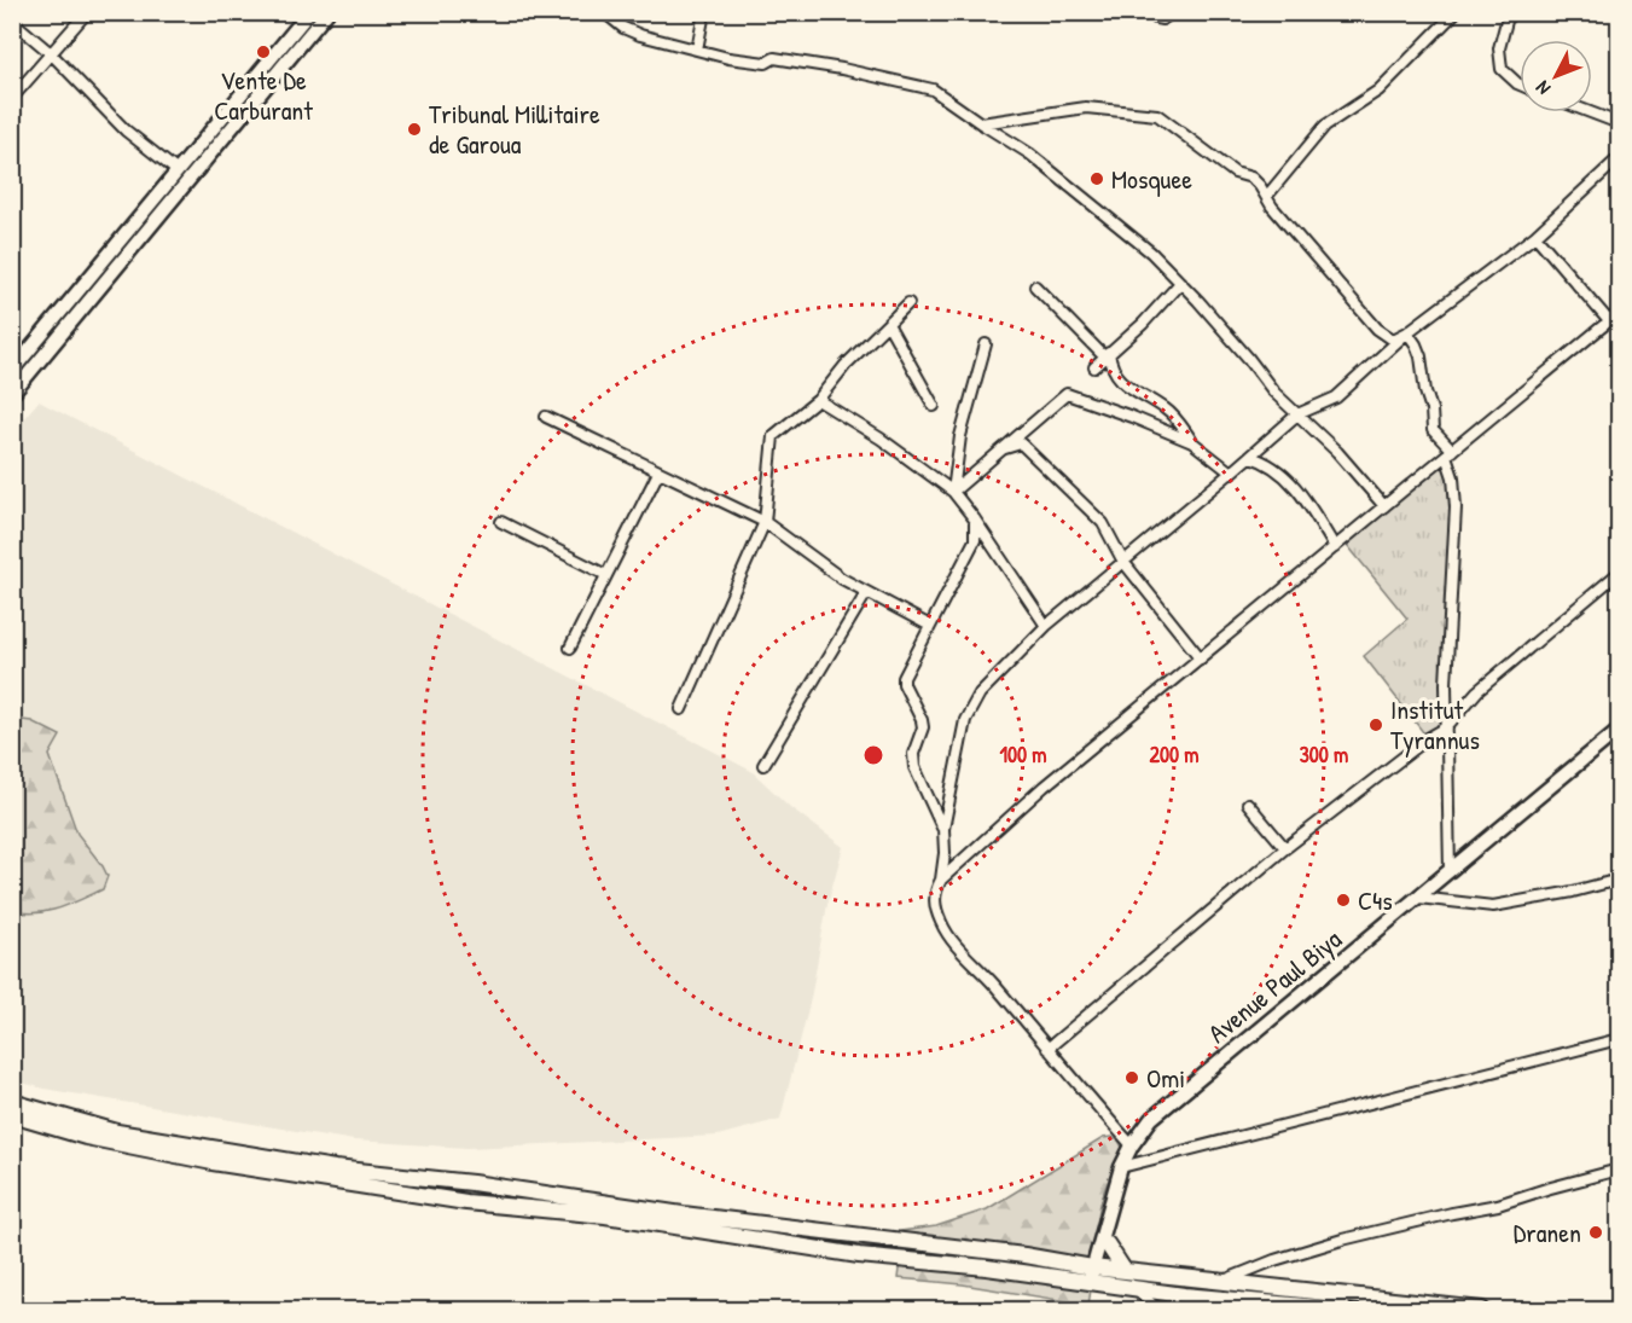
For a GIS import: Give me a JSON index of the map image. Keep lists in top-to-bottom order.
{
  "streets": {
    "main road": ["Avenue Paul Biya"]
  },
  "places": [
    "Vente De Carburant",
    "Tribunal Millitaire de Garoua",
    "Mosquee",
    "Institut Tyrannus",
    "C4s",
    "Omi",
    "Dranen"
  ],
  "north": "bottom left",
  "rings": ["100 m", "200 m", "300 m"]
}
